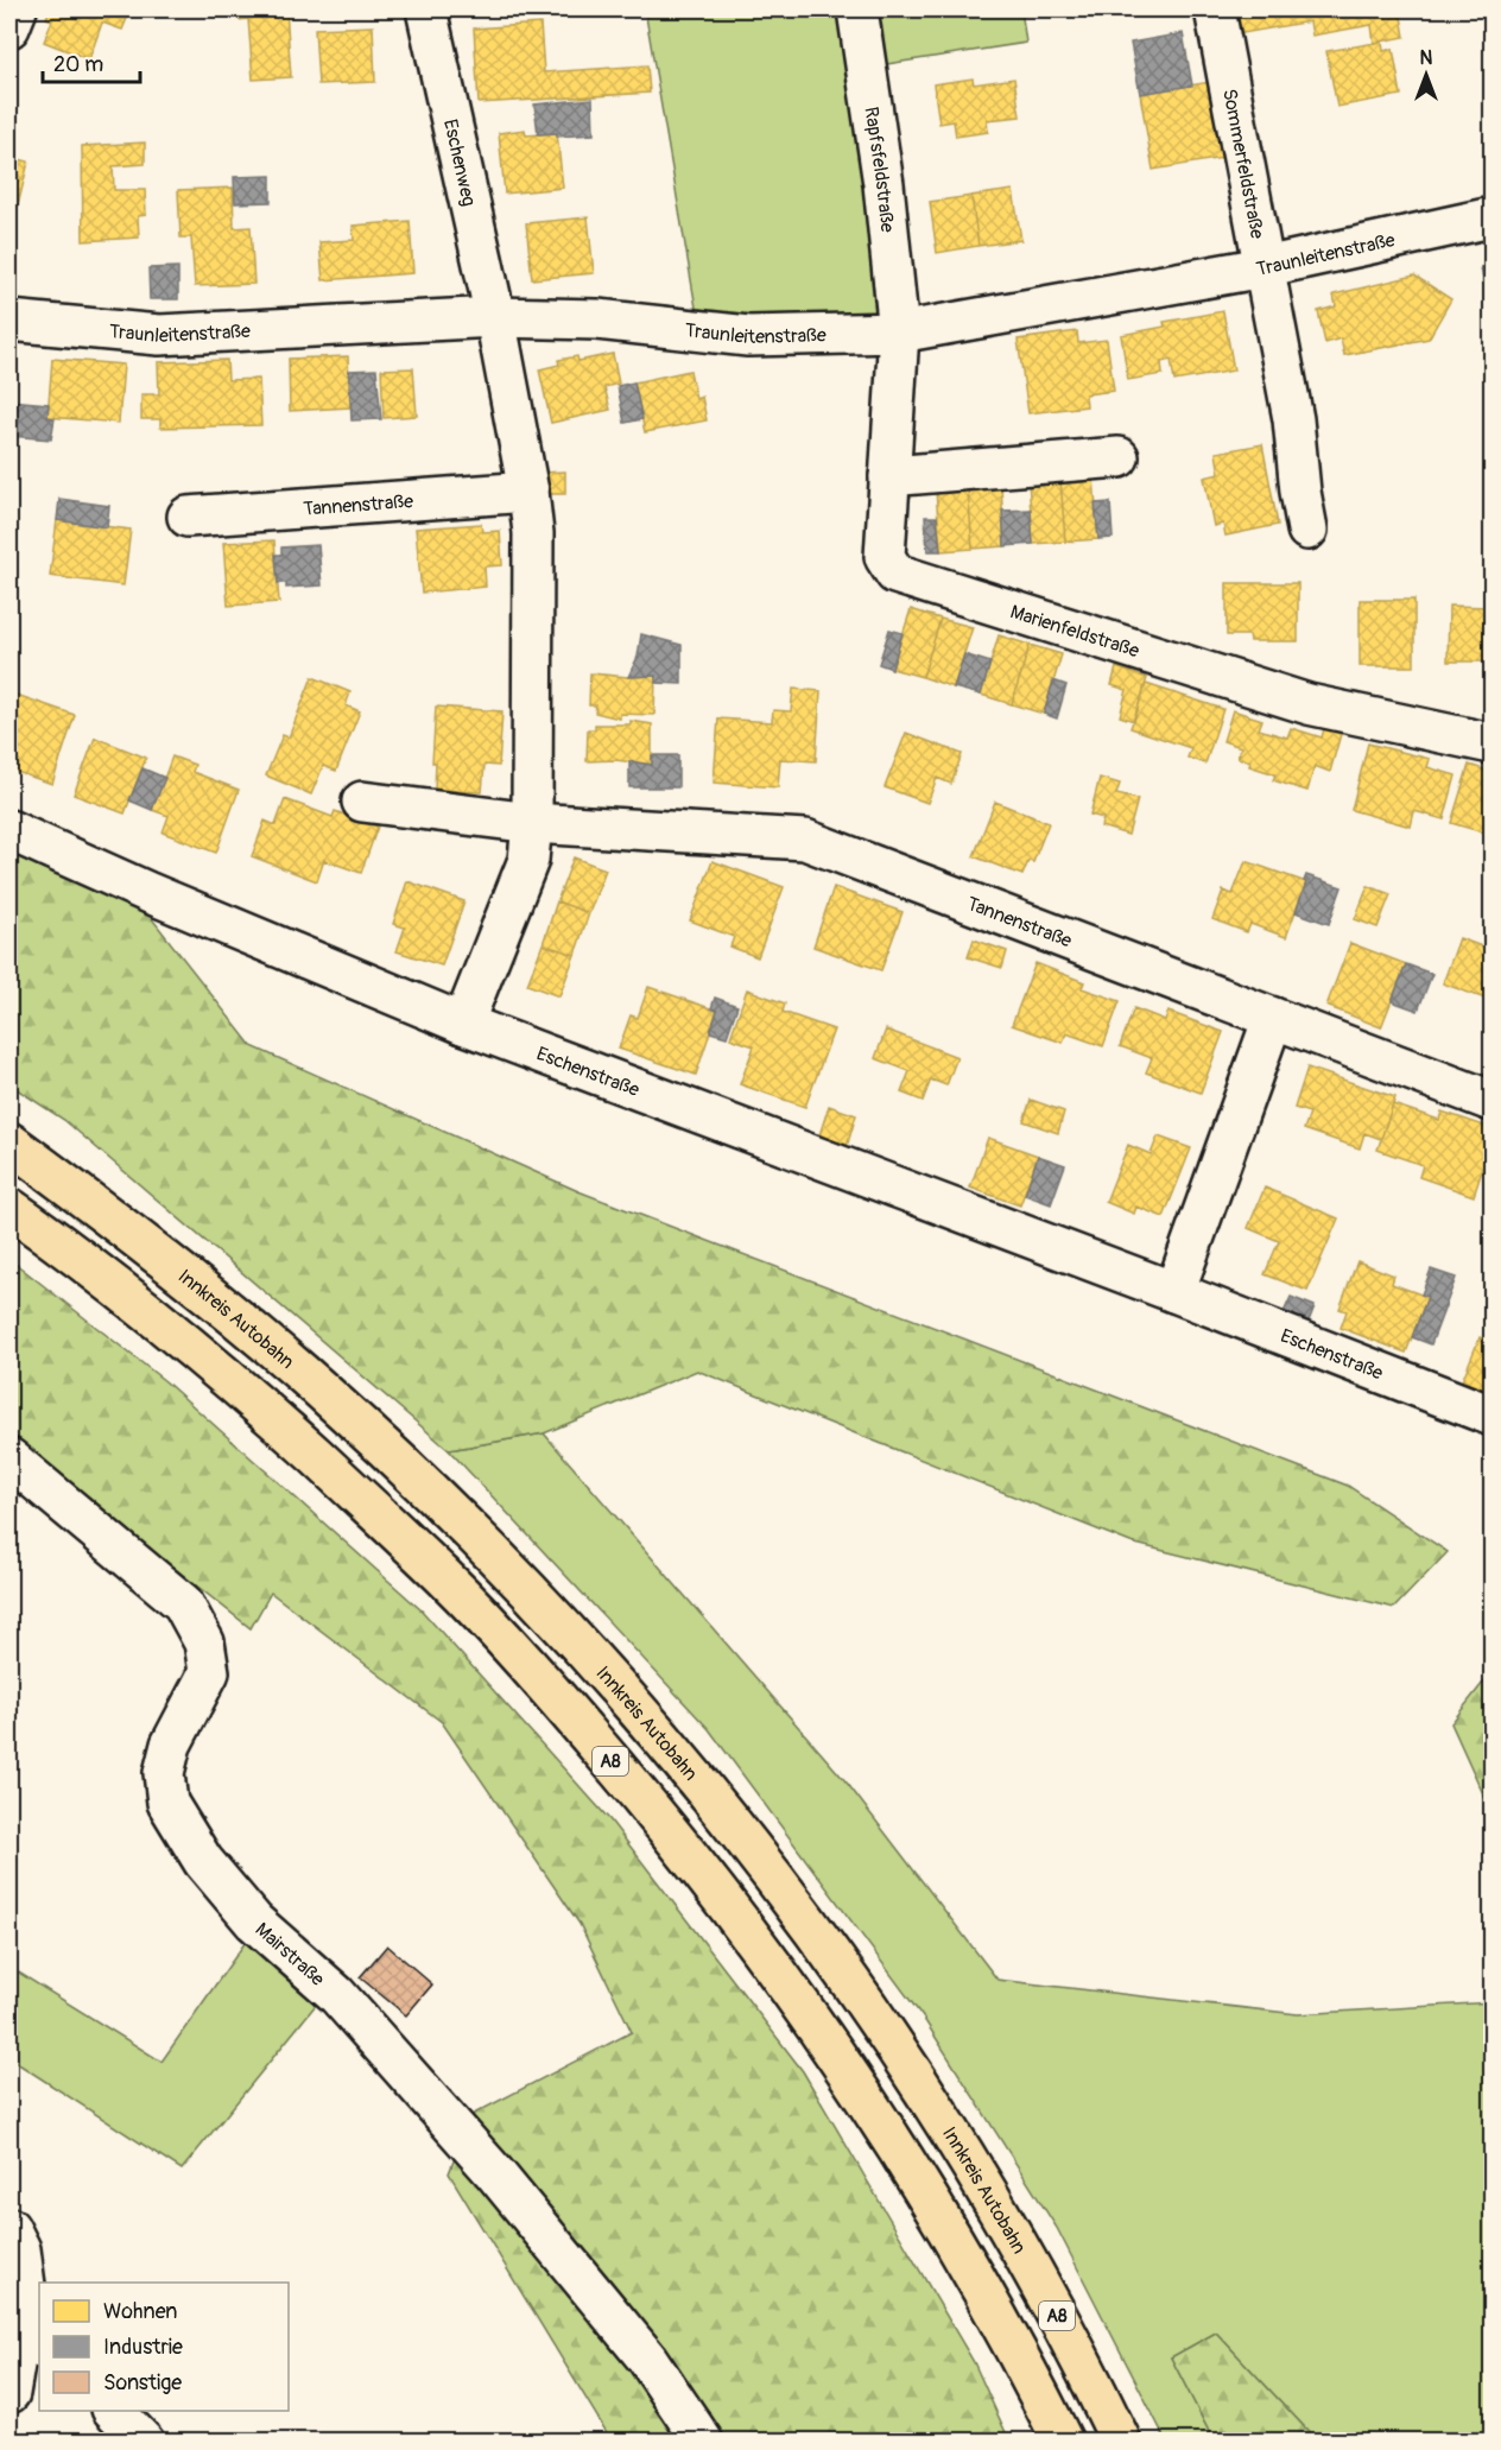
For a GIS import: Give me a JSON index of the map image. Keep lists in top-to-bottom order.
{
  "streets": {
    "highway": ["Innkreis Autobahn", "A8"],
    "street": [
      "Eschenweg",
      "Sommerfeldstraße",
      "Rapfsfeldstraße",
      "Traunleitenstraße",
      "Tannenstraße",
      "Marienfeldstraße",
      "Eschenstraße",
      "Mairstraße"
    ]
  },
  "crossings": [
    ["Eschenweg", "Traunleitenstraße"],
    ["Sommerfeldstraße", "Traunleitenstraße"],
    ["Rapfsfeldstraße", "Traunleitenstraße"],
    ["Rapfsfeldstraße", "Marienfeldstraße"],
    ["Traunleitenstraße", "Marienfeldstraße"]
  ],
  "legend": ["Wohnen", "Industrie", "Sonstige"],
  "scale_bar": "20 m",
  "north": "top"
}
